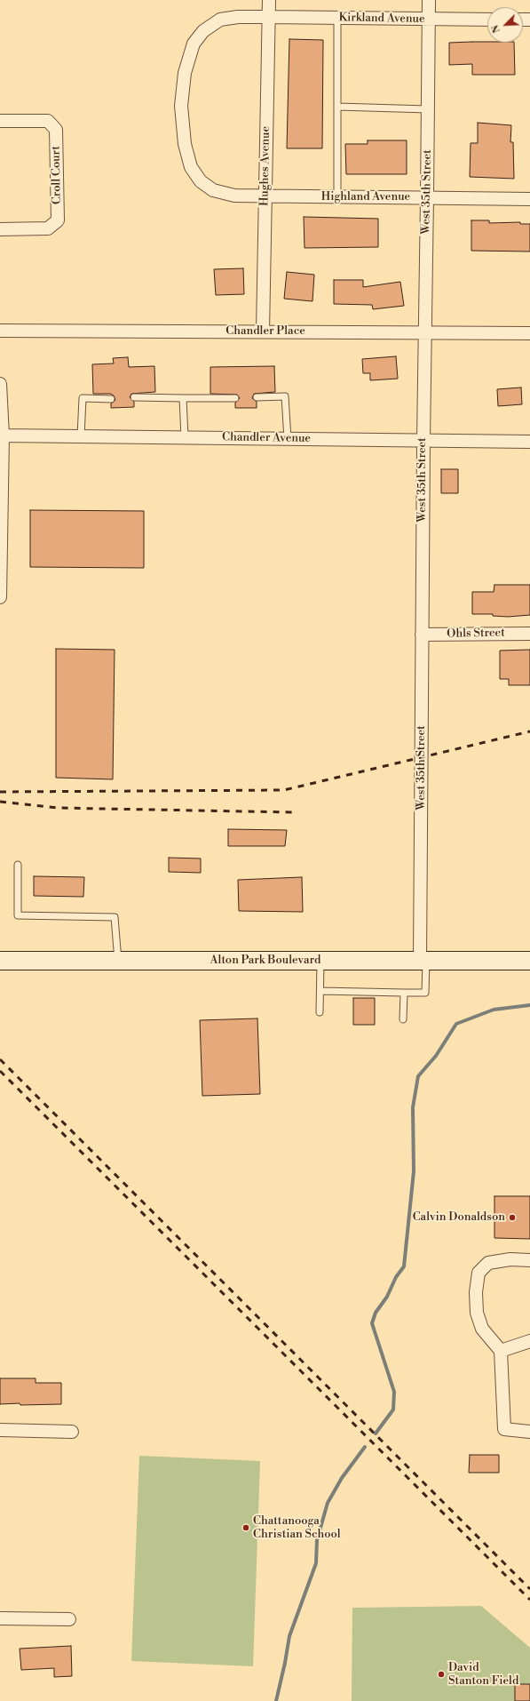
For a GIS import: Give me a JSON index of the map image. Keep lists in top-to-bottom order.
{
  "streets": {
    "main road": ["Alton Park Boulevard"],
    "street": [
      "Kirkland Avenue",
      "Hughes Avenue",
      "Croll Court",
      "West 35th Street",
      "Highland Avenue",
      "Chandler Place",
      "Chandler Avenue",
      "Ohls Street"
    ]
  },
  "crossings": [
    ["Kirkland Avenue", "Hughes Avenue"],
    ["Kirkland Avenue", "West 35th Street"],
    ["Kirkland Avenue", "Highland Avenue"],
    ["Hughes Avenue", "Highland Avenue"],
    ["Hughes Avenue", "Chandler Place"],
    ["West 35th Street", "Highland Avenue"],
    ["West 35th Street", "Chandler Place"],
    ["West 35th Street", "Chandler Avenue"],
    ["West 35th Street", "Ohls Street"],
    ["West 35th Street", "Alton Park Boulevard"]
  ],
  "places": ["Calvin Donaldson", "Chattanooga Christian School", "David Stanton Field"],
  "north": "bottom left"
}
